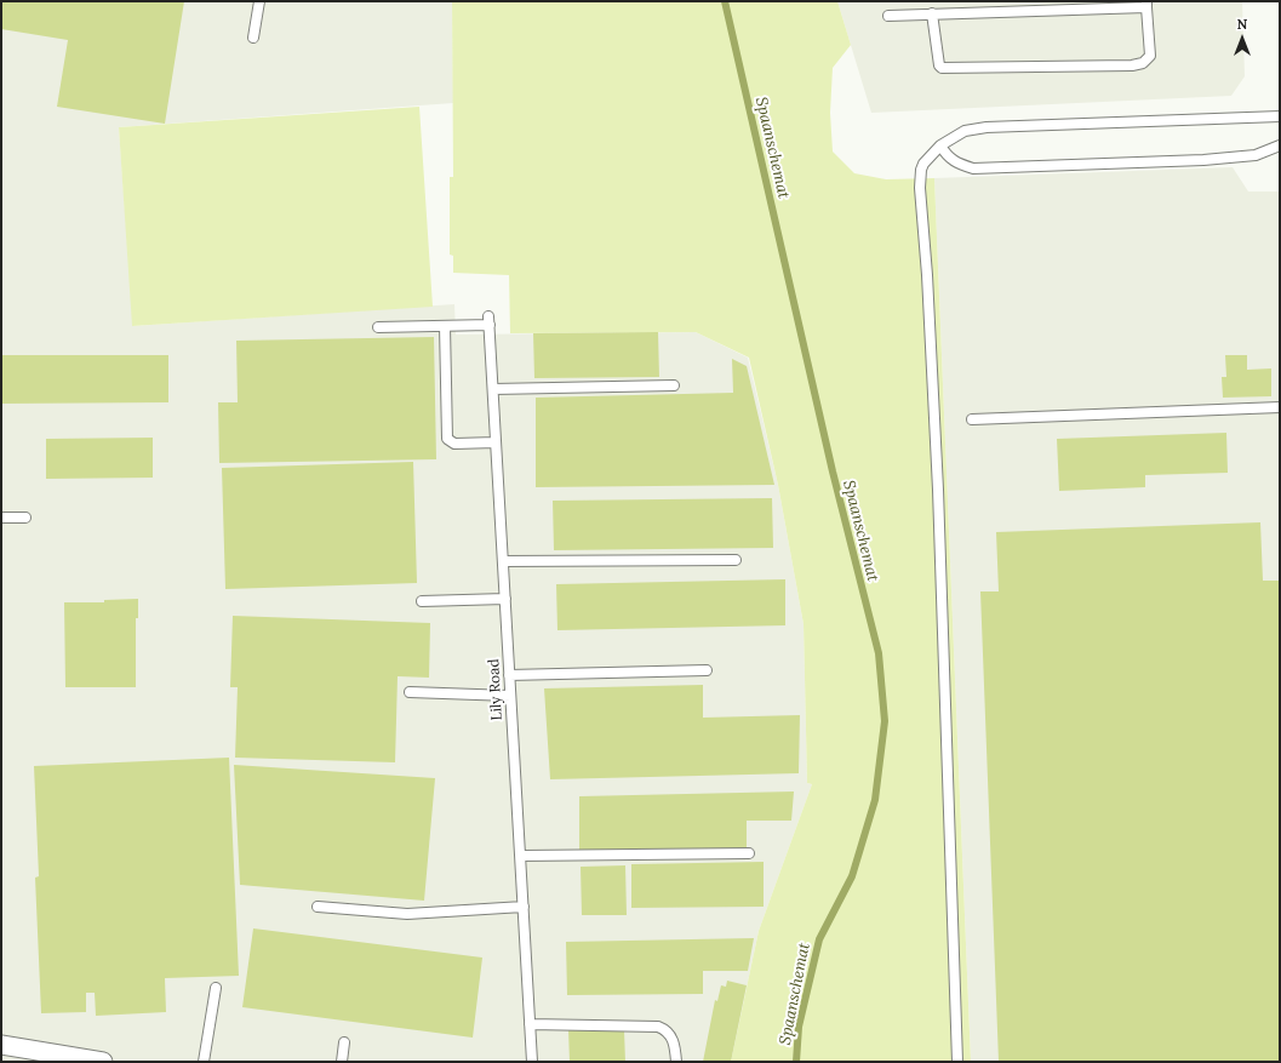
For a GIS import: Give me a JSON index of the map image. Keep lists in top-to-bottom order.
{
  "streets": {
    "lane": ["Lily Road"]
  },
  "water": ["Spaanschemat"],
  "north": "top"
}
